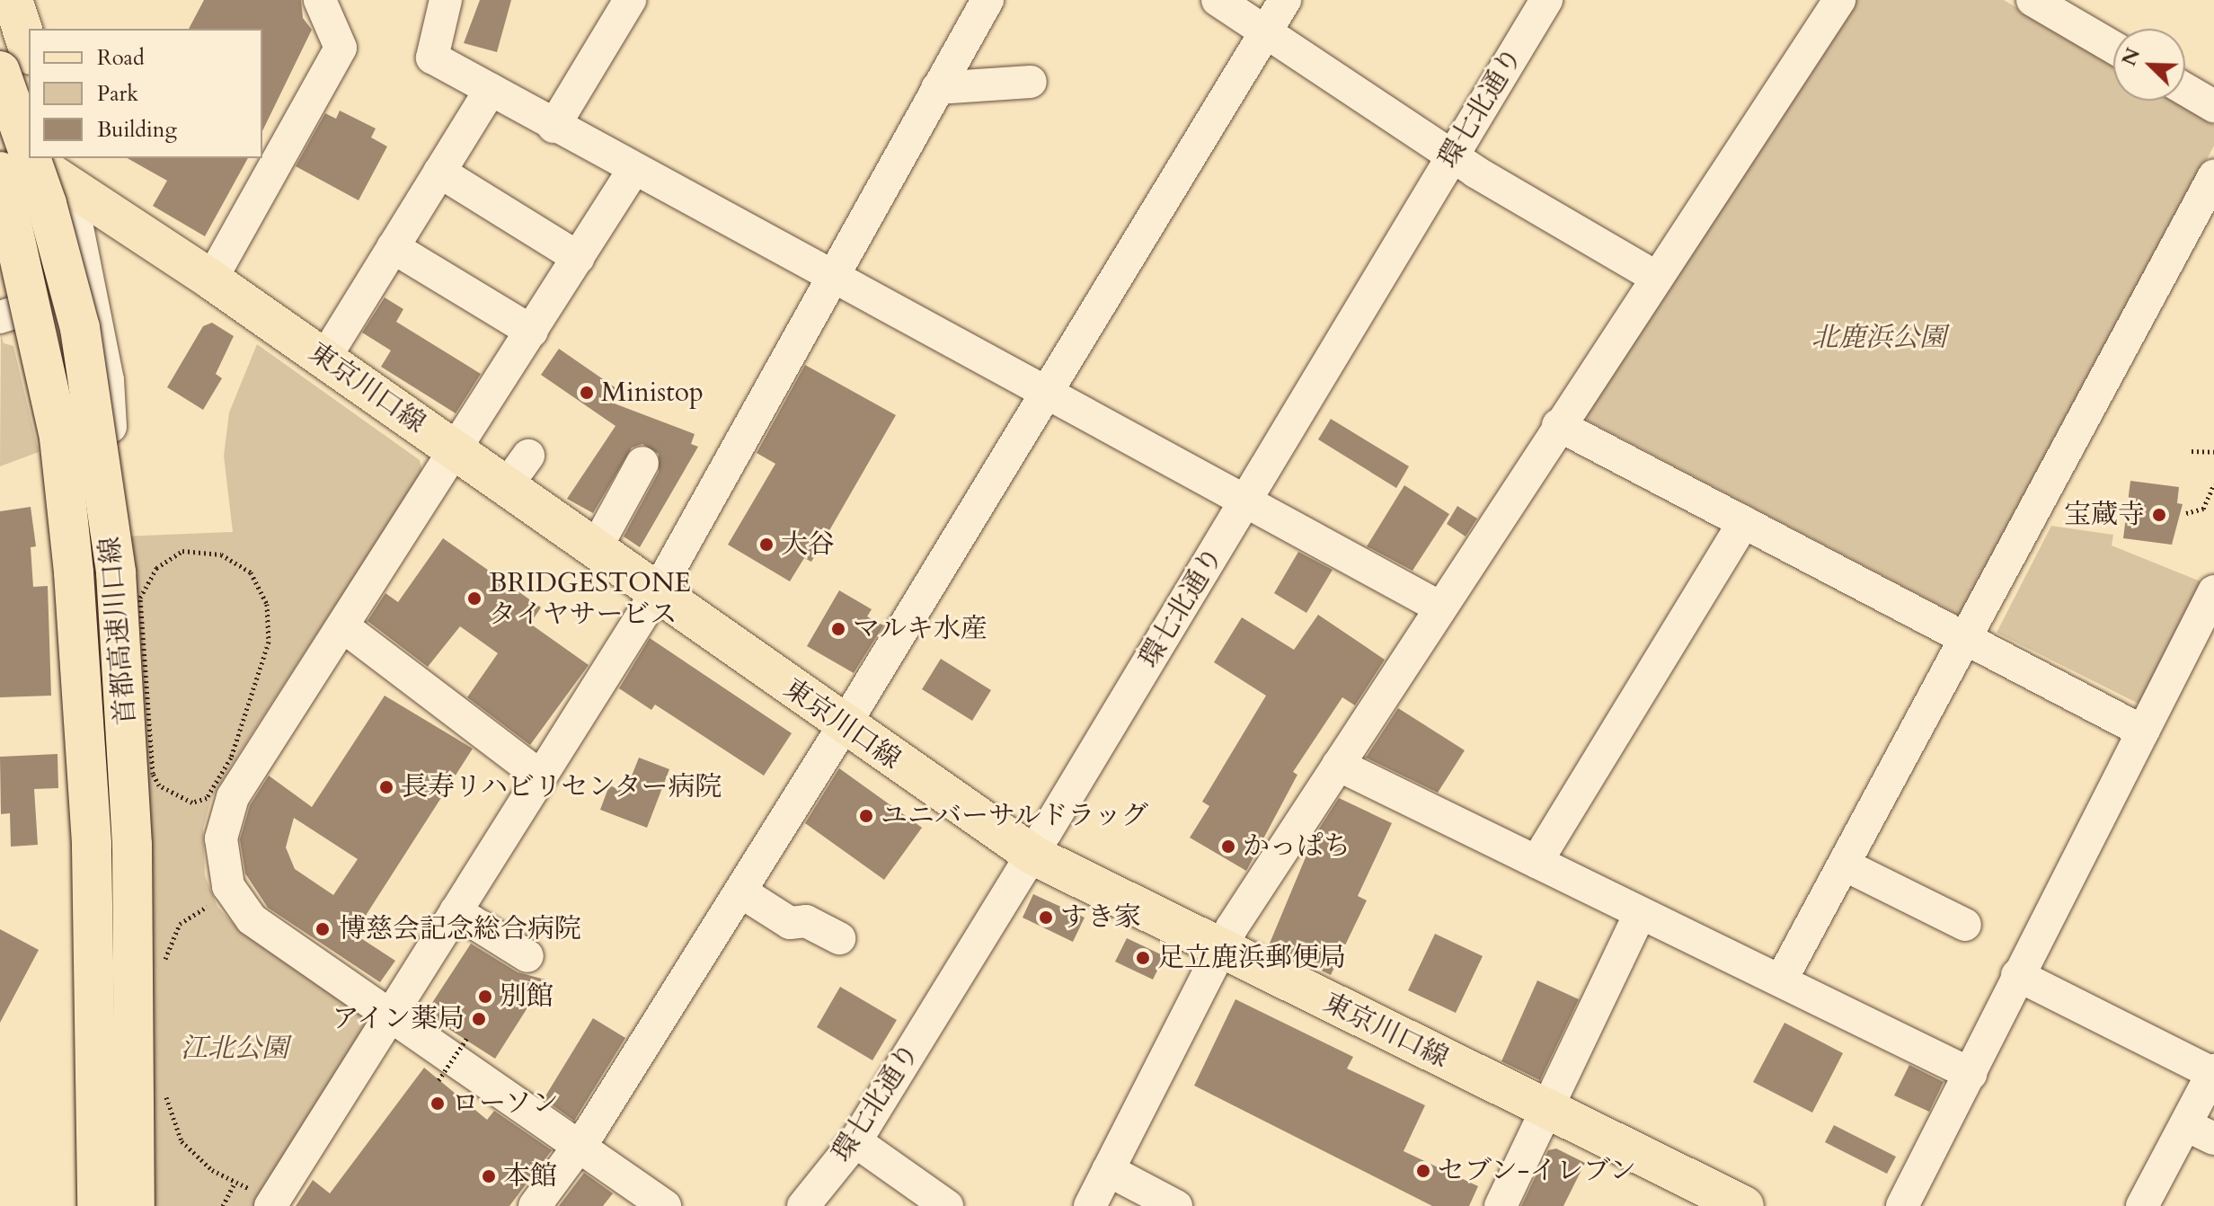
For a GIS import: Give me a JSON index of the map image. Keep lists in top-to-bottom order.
{
  "streets": {
    "main road": ["東京川口線", "首都高速川口線"],
    "street": ["環七北通り"]
  },
  "crossings": [
    ["環七北通り", "東京川口線"]
  ],
  "parks": ["北鹿浜公園", "江北公園"],
  "places": [
    "Ministop",
    "宝蔵寺",
    "大谷",
    "BRIDGESTONE タイヤサービス",
    "マルキ水産",
    "長寿リハビリセンター病院",
    "ユニバーサルドラッグ",
    "かっぱち",
    "すき家",
    "博慈会記念総合病院",
    "足立鹿浜郵便局",
    "別館",
    "アイン薬局",
    "ローソン",
    "セブン-イレブン",
    "本館"
  ],
  "legend": ["Road", "Park", "Building"],
  "north": "top left"
}
